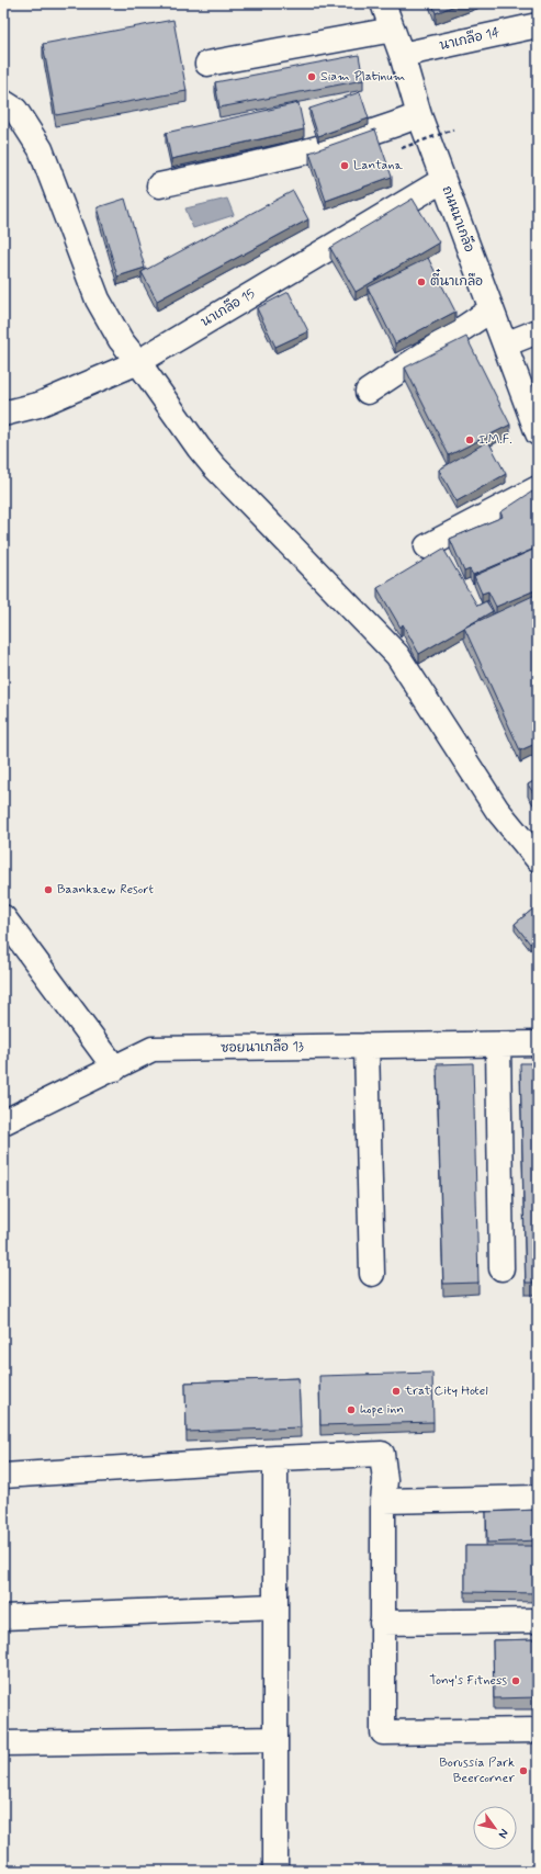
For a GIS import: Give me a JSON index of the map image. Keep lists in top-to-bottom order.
{
  "streets": {
    "street": [
      "นาเกลือ 14",
      "ถนนนาเกลือ",
      "นาเกลือ 15",
      "ซอยนาเกลือ 13"
    ]
  },
  "crossings": [
    ["นาเกลือ 14", "ถนนนาเกลือ"],
    ["ถนนนาเกลือ", "นาเกลือ 15"]
  ],
  "places": [
    "Siam Platinum",
    "Lantana",
    "ตี๋นาเกลือ",
    "I.M.F.",
    "Baankaew Resort",
    "trat City Hotel",
    "hope inn",
    "Tony's Fitness",
    "Borussia Park Beercorner"
  ],
  "north": "bottom right"
}
